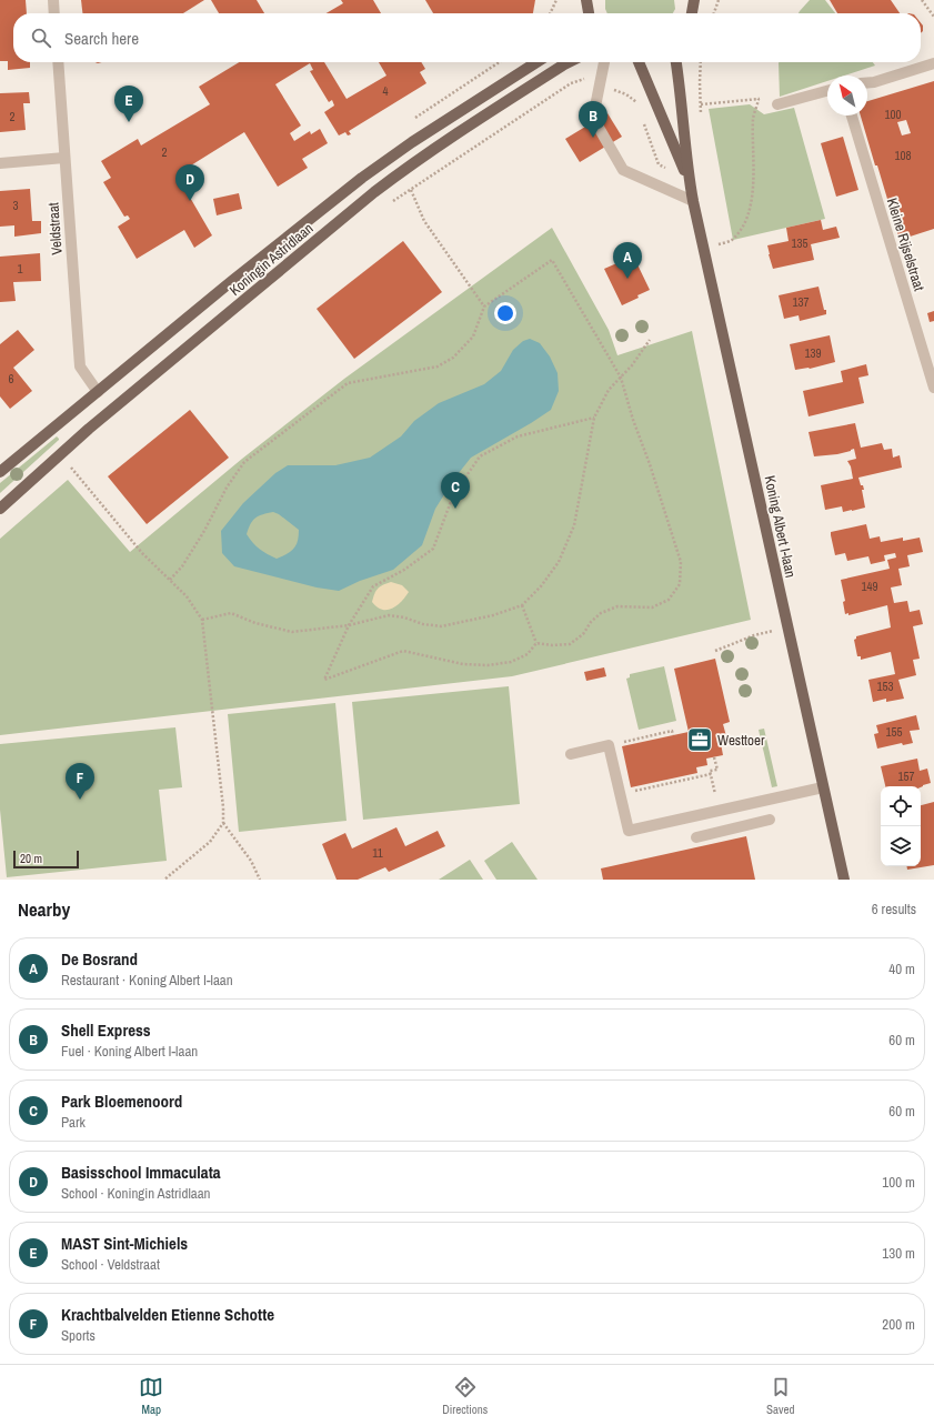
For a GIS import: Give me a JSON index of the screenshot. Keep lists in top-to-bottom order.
{
  "streets": {
    "main road": ["Koningin Astridlaan", "Koning Albert I-laan"],
    "street": ["Veldstraat", "Kleine Rijselstraat"]
  },
  "crossings": [
    ["Veldstraat", "Koningin Astridlaan"]
  ],
  "places": {
    "office": ["Westtoer"]
  },
  "house_numbers": [
    "4",
    "100",
    "2",
    "2",
    "108",
    "3",
    "135",
    "1",
    "137",
    "139",
    "6",
    "149",
    "153",
    "155",
    "157",
    "11"
  ],
  "scale_bar": "20 m",
  "north": "top left",
  "page": {
    "search": "Search here",
    "pins": [
      "E",
      "B",
      "D",
      "A",
      "C",
      "F"
    ],
    "scale": "20 m",
    "heading": ["Nearby", "6 results"],
    "list": [
      {
        "mark": "A",
        "name": "De Bosrand",
        "note": "Restaurant · Koning Albert I-laan",
        "value": "40 m"
      },
      {
        "mark": "B",
        "name": "Shell Express",
        "note": "Fuel · Koning Albert I-laan",
        "value": "60 m"
      },
      {
        "mark": "C",
        "name": "Park Bloemenoord",
        "note": "Park",
        "value": "60 m"
      },
      {
        "mark": "D",
        "name": "Basisschool Immaculata",
        "note": "School · Koningin Astridlaan",
        "value": "100 m"
      },
      {
        "mark": "E",
        "name": "MAST Sint-Michiels",
        "note": "School · Veldstraat",
        "value": "130 m"
      },
      {
        "mark": "F",
        "name": "Krachtbalvelden Etienne Schotte",
        "note": "Sports",
        "value": "200 m"
      }
    ],
    "nav": ["Map", "Directions", "Saved"]
  }
}
